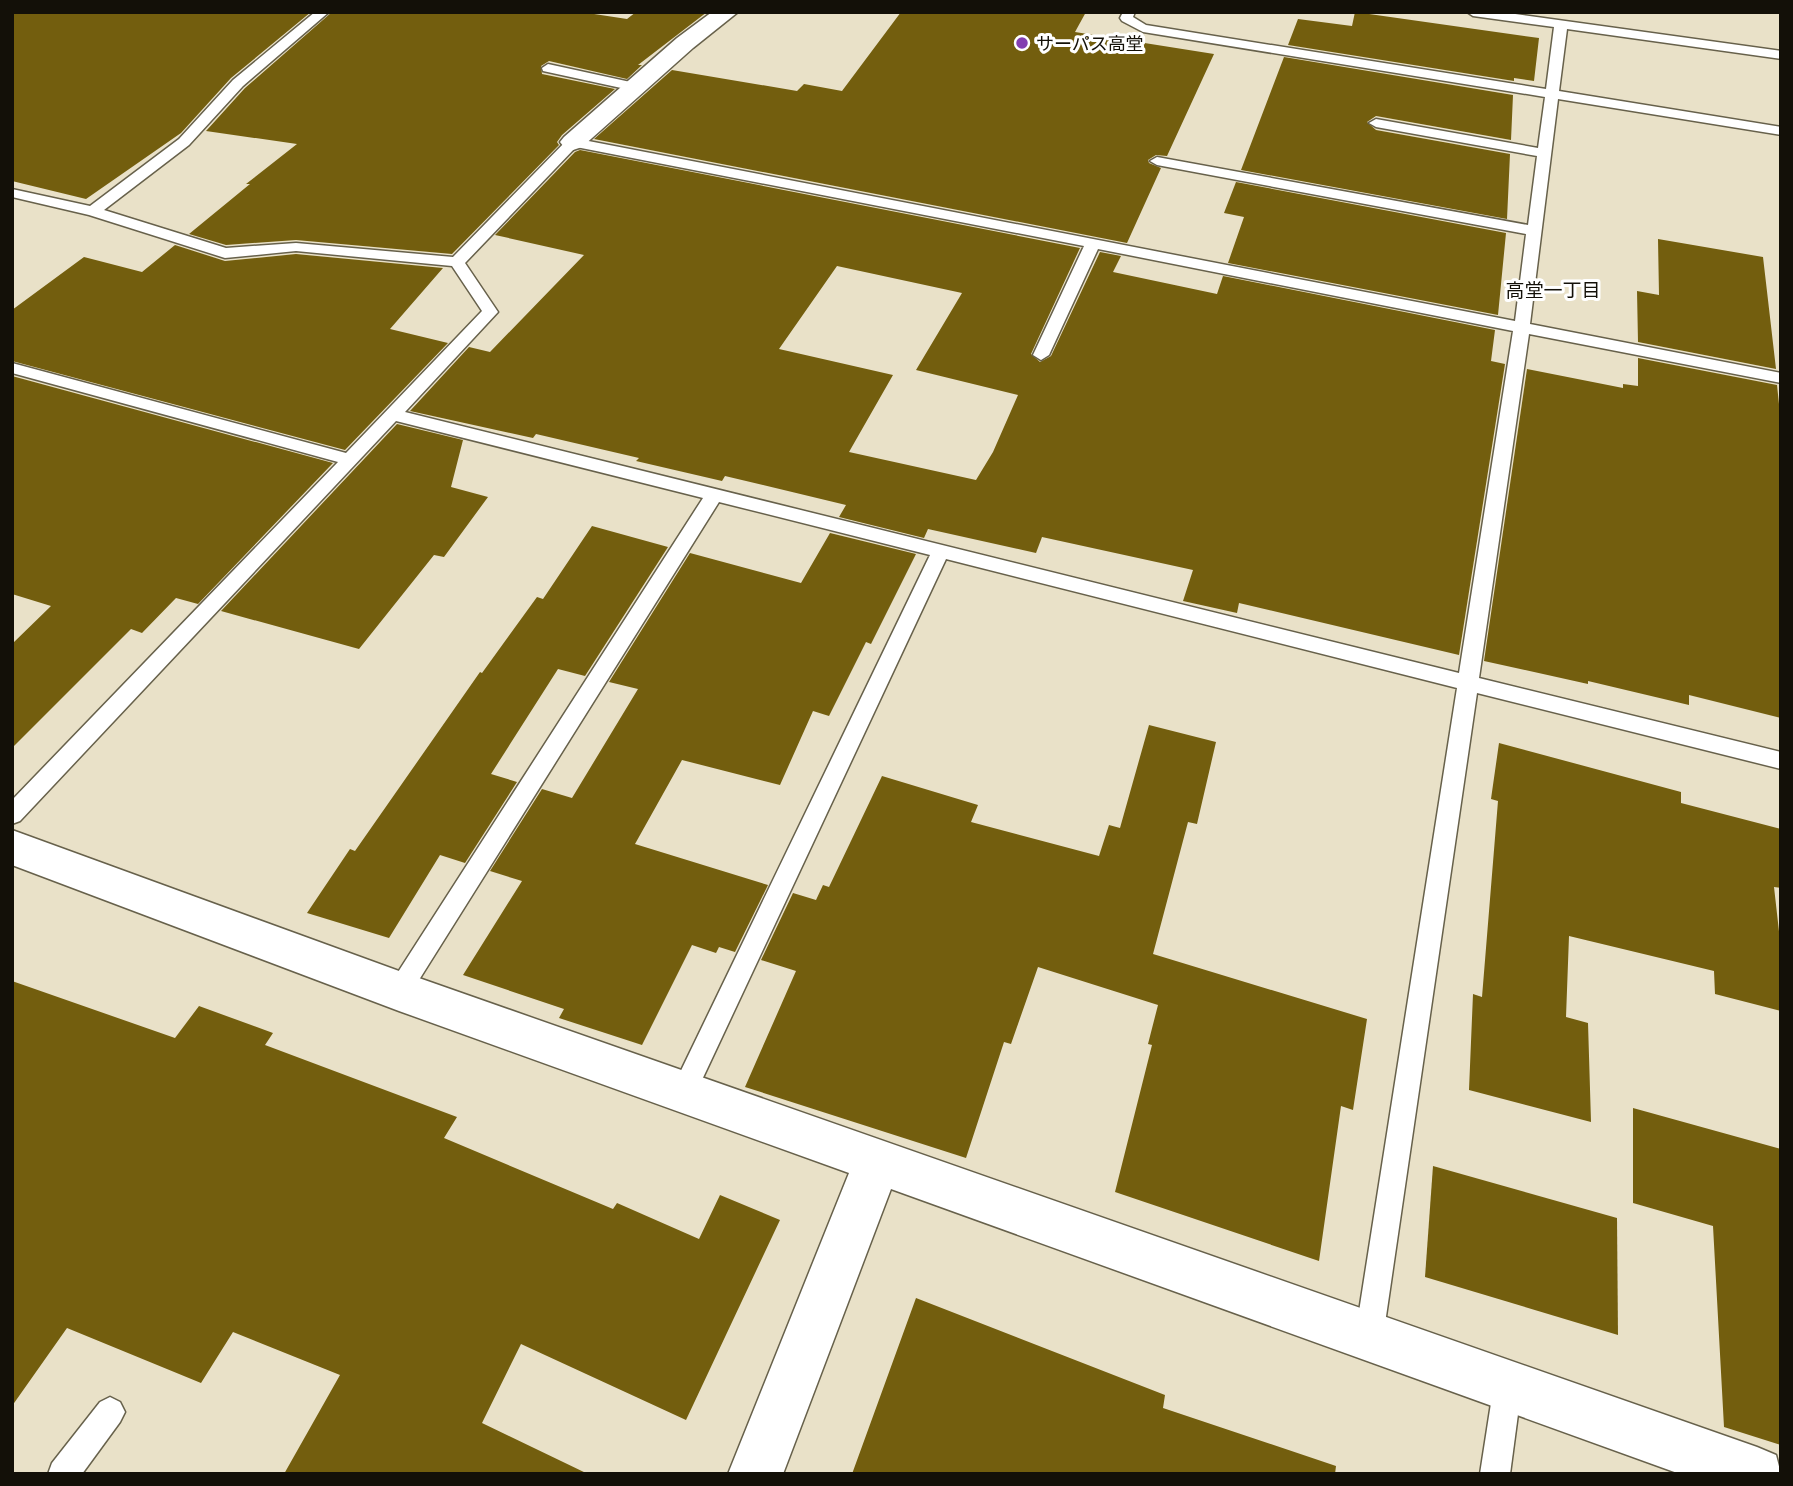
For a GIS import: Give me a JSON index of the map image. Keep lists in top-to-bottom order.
{
  "districts": ["高堂一丁目"],
  "places": ["サーパス高堂"]
}
